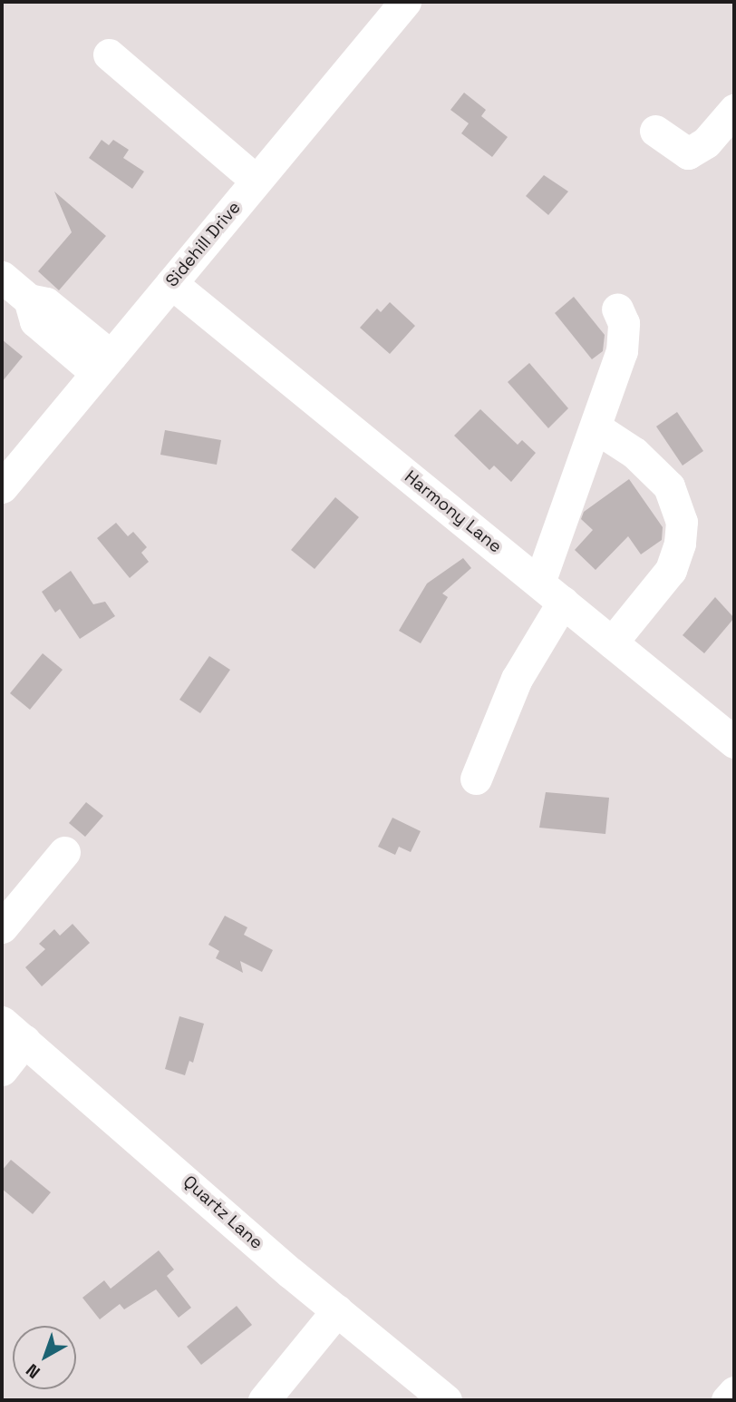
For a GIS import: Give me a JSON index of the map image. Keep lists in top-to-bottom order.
{
  "streets": {
    "street": ["Sidehill Drive", "Harmony Lane", "Quartz Lane"]
  },
  "crossings": [
    ["Sidehill Drive", "Harmony Lane"]
  ],
  "north": "bottom left"
}
